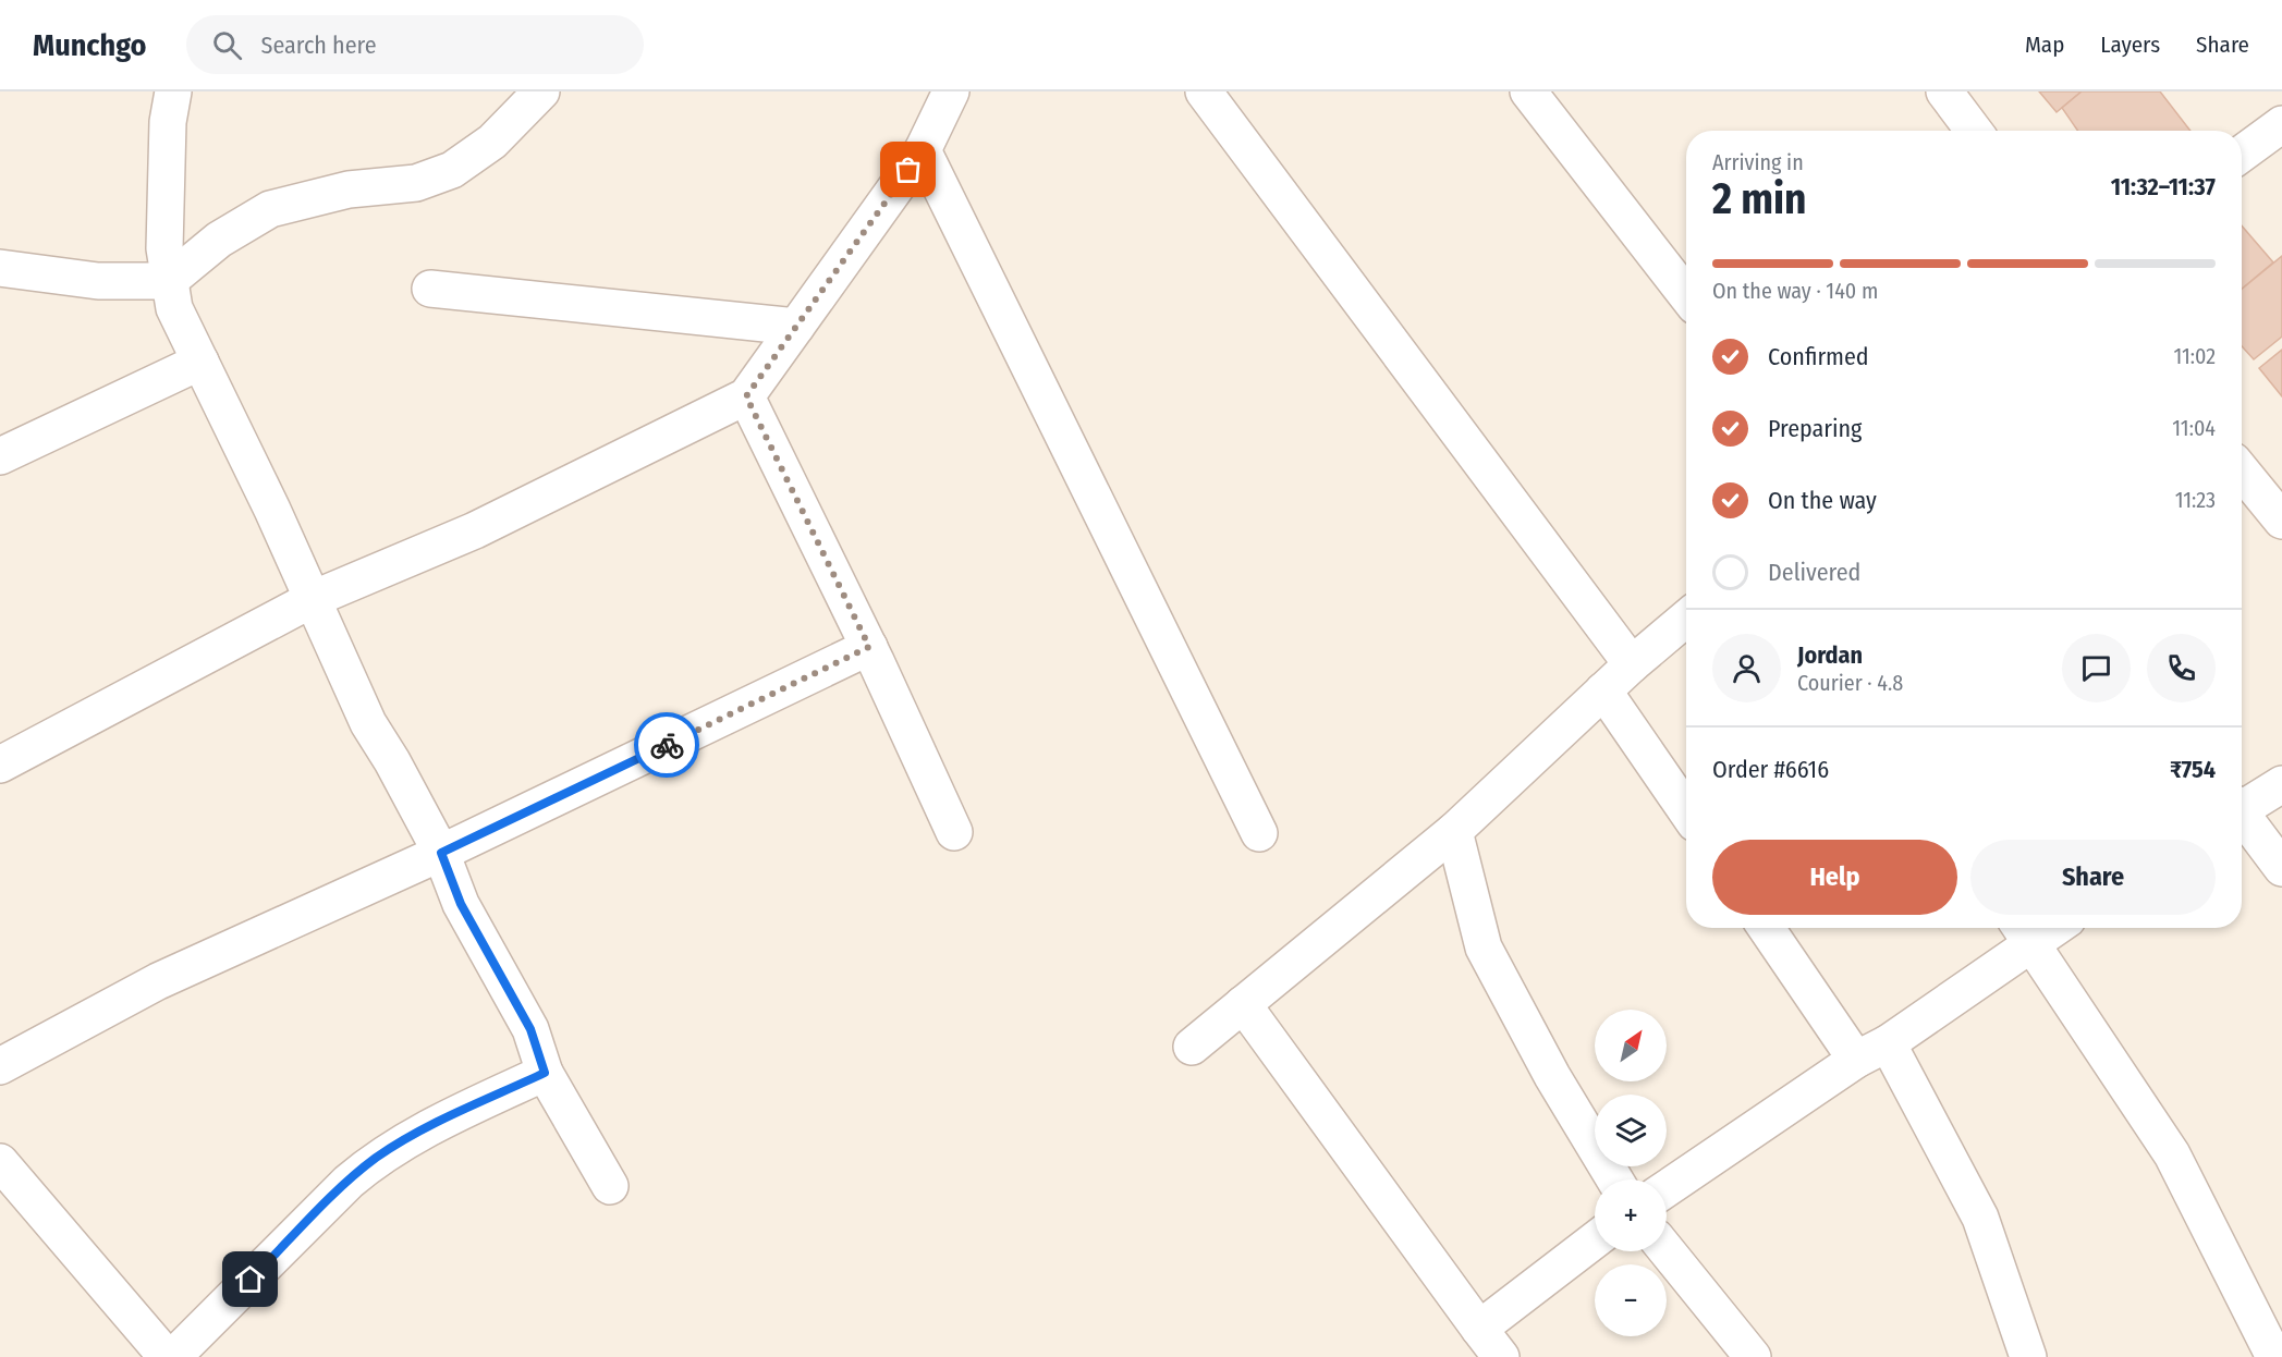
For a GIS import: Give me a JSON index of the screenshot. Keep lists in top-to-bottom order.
{
  "north": "top right",
  "page": {
    "header": "Munchgo",
    "search": "Search here",
    "nav": ["Map", "Layers", "Share"],
    "heading": ["2 min", "Arriving in", "11:32–11:37"],
    "panel": [
      "Jordan",
      "Courier · 4.8",
      "Order #6616",
      "₹754"
    ],
    "bar": "On the way · 140 m",
    "list": [
      ["Confirmed", "11:02"],
      ["Preparing", "11:04"],
      ["On the way", "11:23"],
      "Delivered"
    ],
    "buttons": ["Help", "Share"],
    "map_buttons": ["+", "−"]
  }
}
